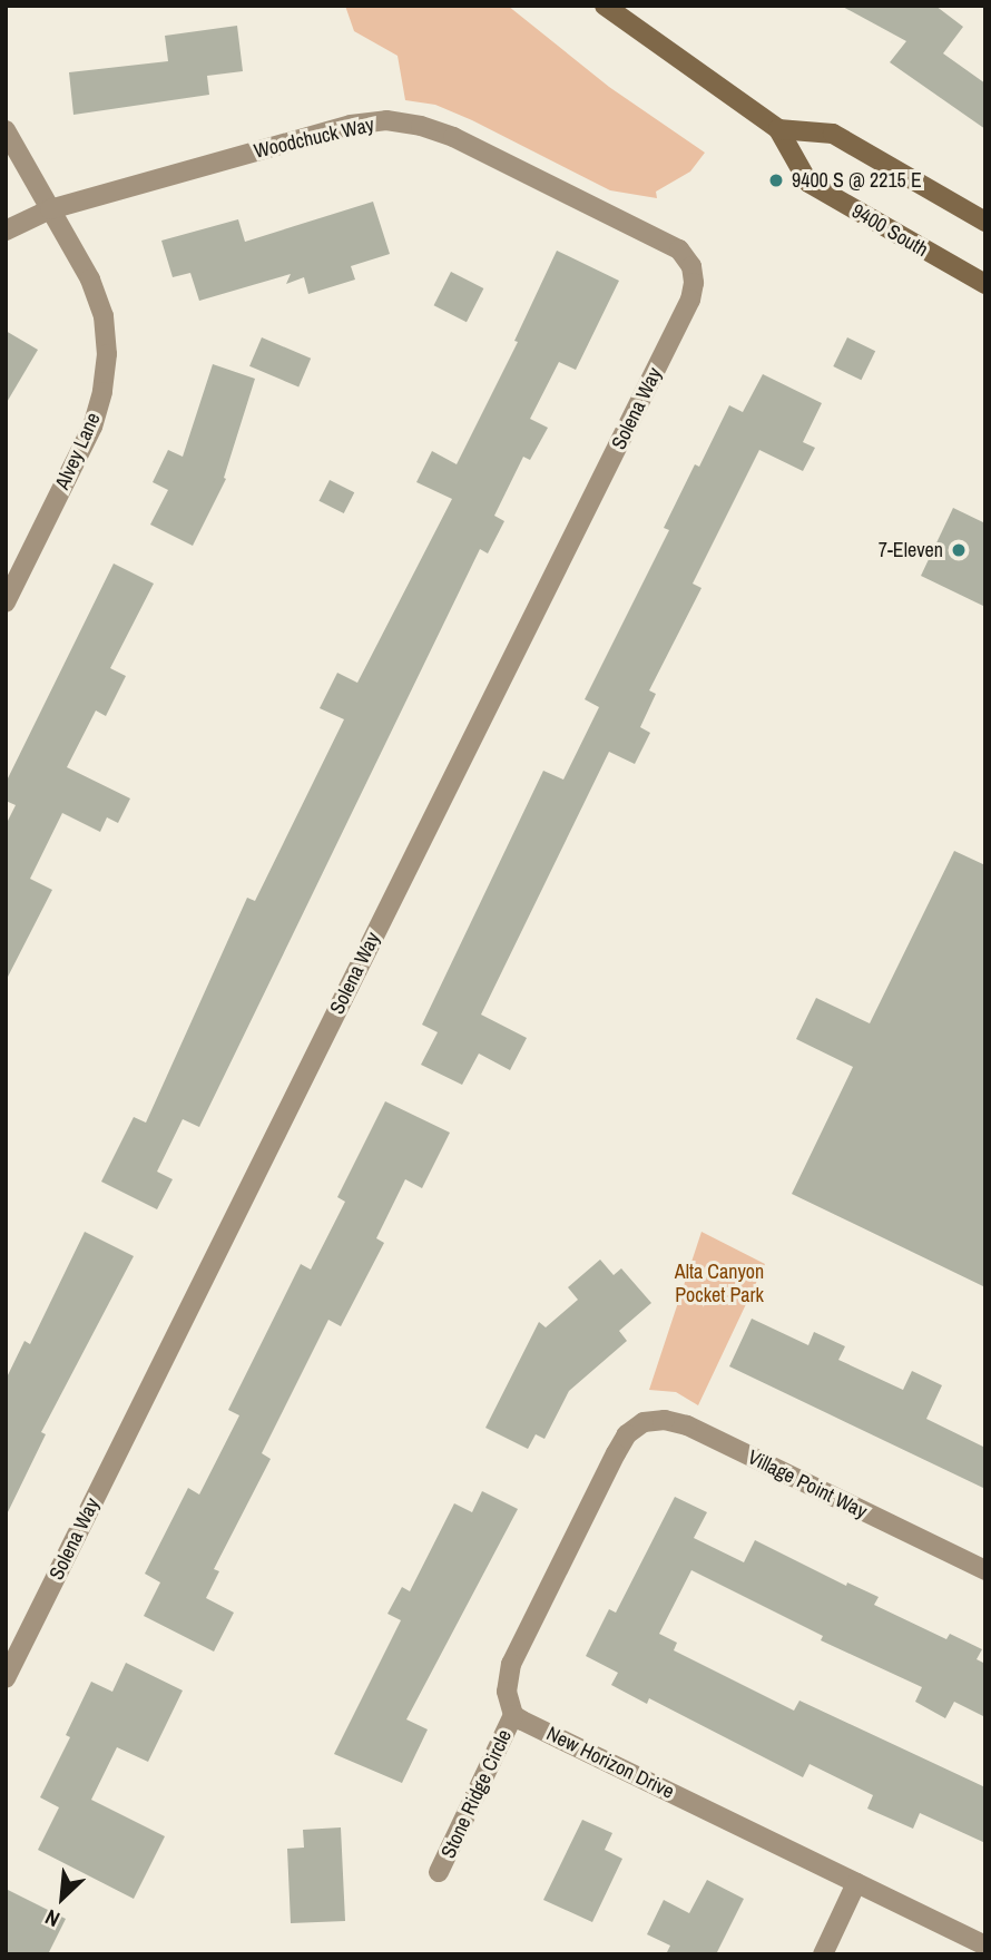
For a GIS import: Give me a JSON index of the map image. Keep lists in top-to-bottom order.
{
  "streets": {
    "main road": ["9400 South"],
    "street": [
      "Woodchuck Way",
      "Solena Way",
      "Alvey Lane",
      "Village Point Way",
      "New Horizon Drive",
      "Stone Ridge Circle"
    ]
  },
  "crossings": [
    ["Woodchuck Way", "Solena Way"],
    ["Woodchuck Way", "Alvey Lane"],
    ["Village Point Way", "New Horizon Drive"],
    ["Village Point Way", "Stone Ridge Circle"],
    ["New Horizon Drive", "Stone Ridge Circle"]
  ],
  "parks": ["Alta Canyon Pocket Park"],
  "places": ["9400 S @ 2215 E", "7-Eleven"],
  "north": "bottom left"
}
